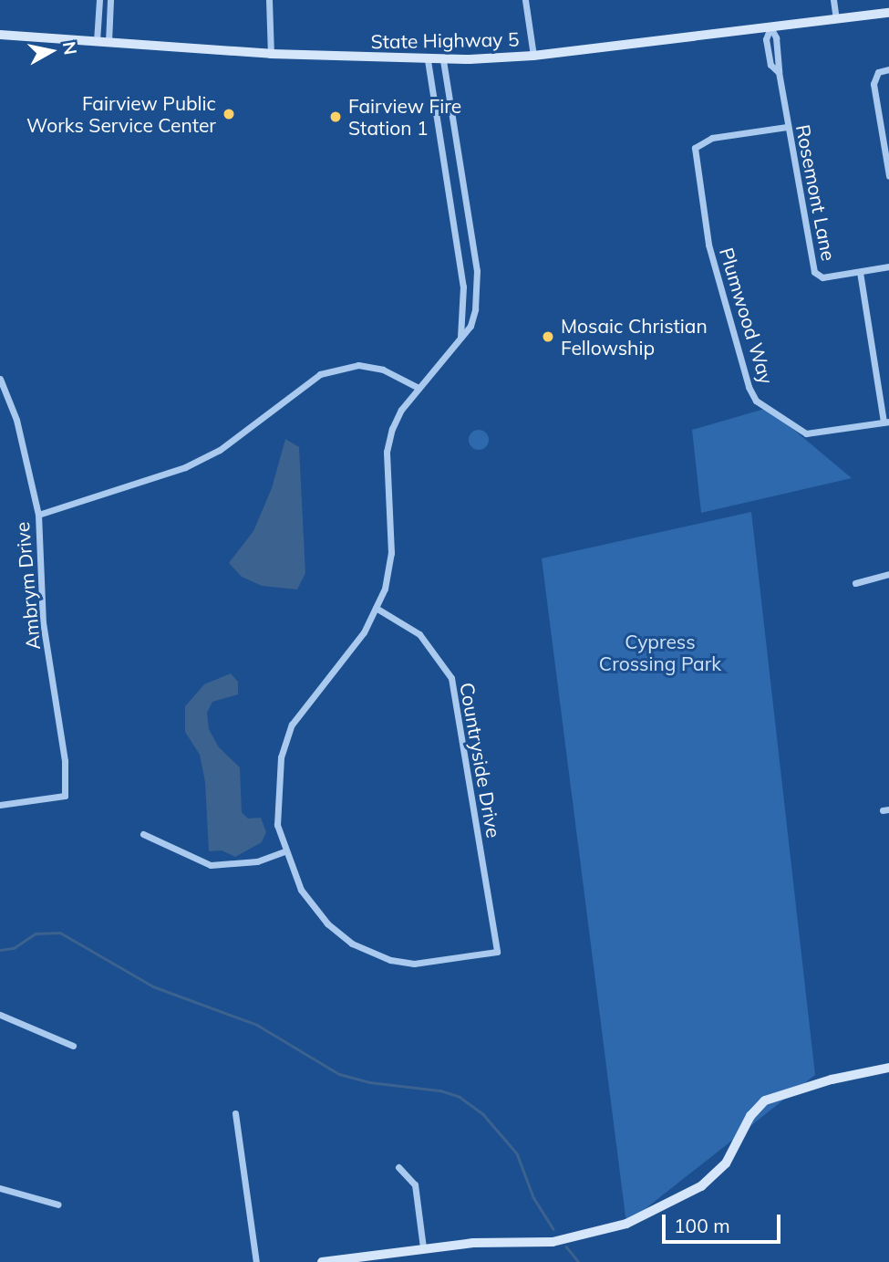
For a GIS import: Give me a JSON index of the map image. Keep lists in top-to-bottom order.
{
  "streets": {
    "main road": ["State Highway 5"],
    "street": [
      "Rosemont Lane",
      "Plumwood Way",
      "Ambrym Drive",
      "Countryside Drive"
    ]
  },
  "crossings": [
    ["State Highway 5", "Rosemont Lane"],
    ["Rosemont Lane", "Plumwood Way"]
  ],
  "parks": ["Cypress Crossing Park"],
  "places": ["Fairview Public Works Service Center", "Fairview Fire Station 1", "Mosaic Christian Fellowship"],
  "scale_bar": "100 m",
  "north": "right"
}
